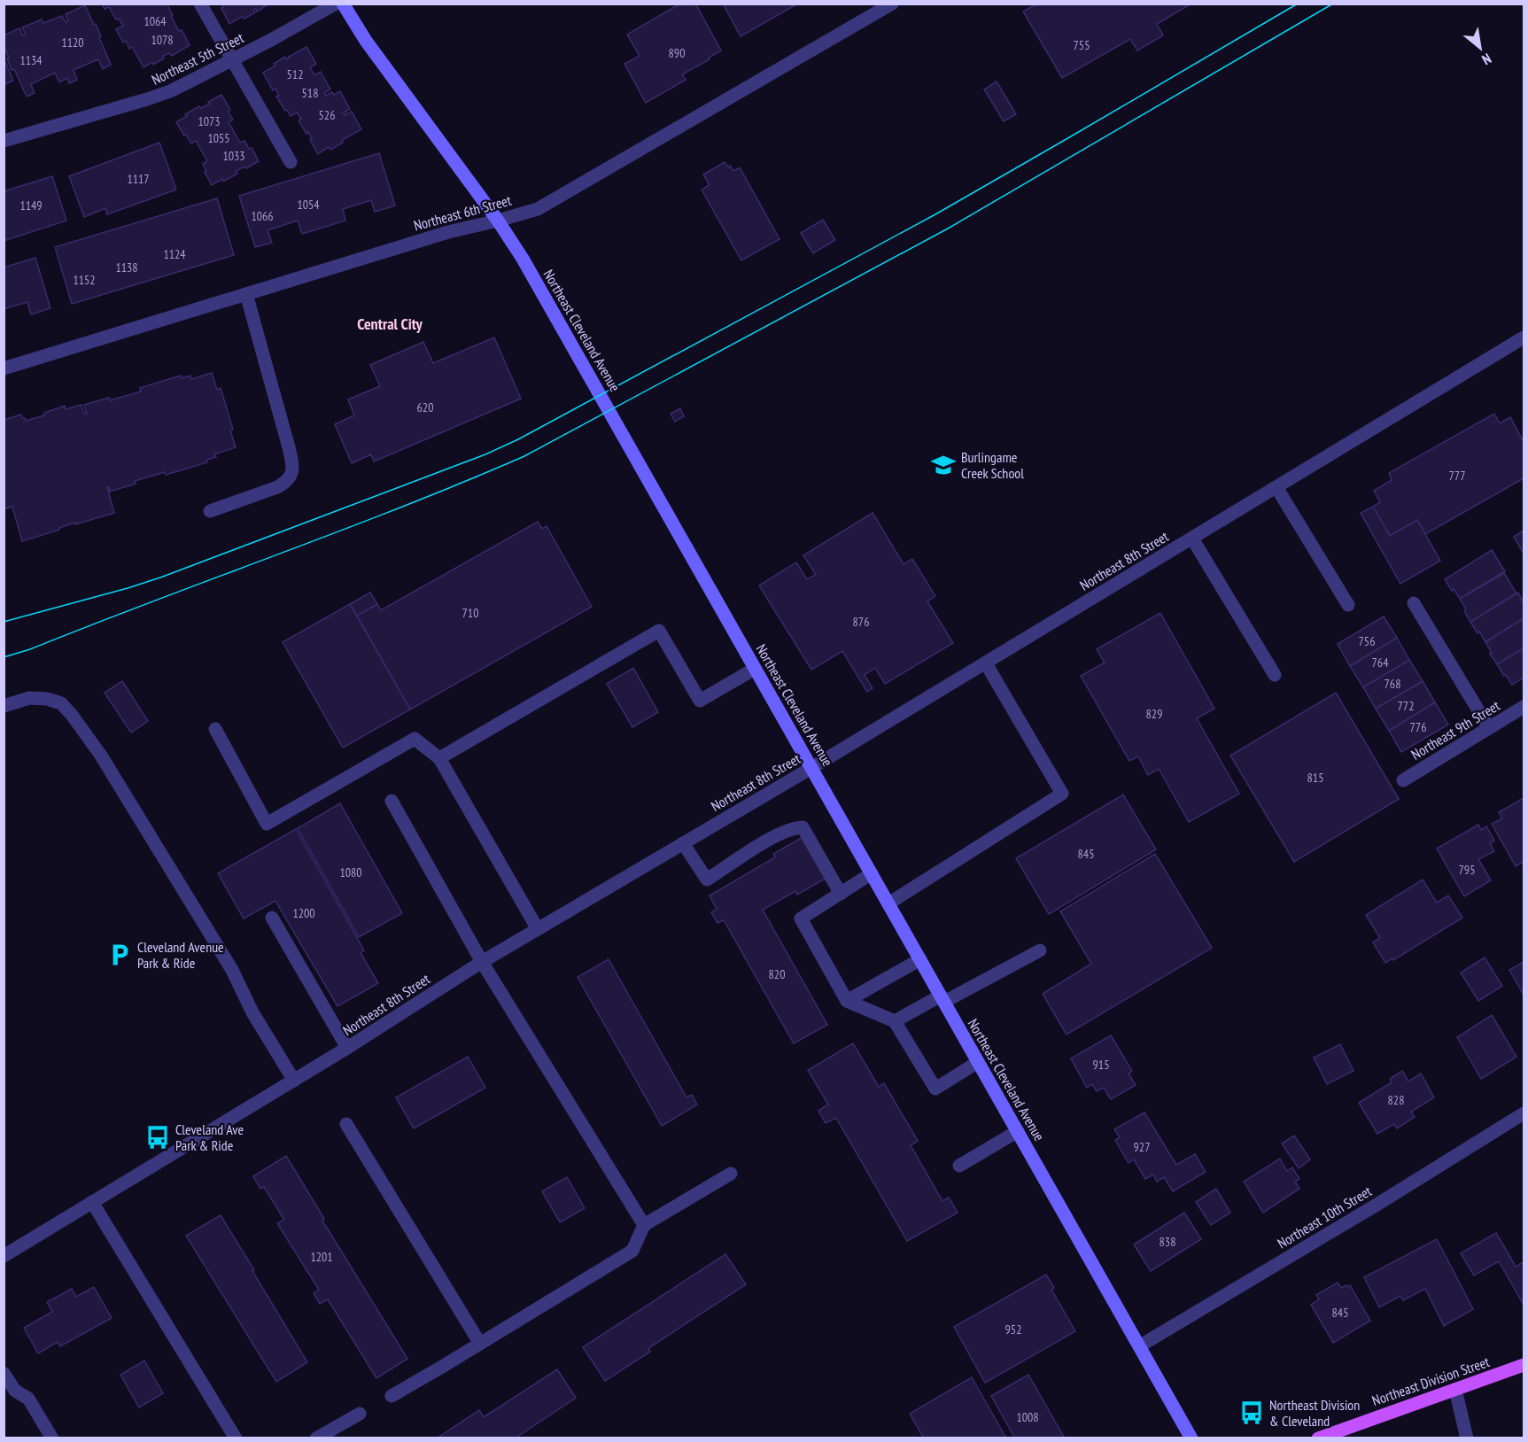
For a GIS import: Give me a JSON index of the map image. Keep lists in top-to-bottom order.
{
  "streets": {
    "main road": ["Northeast Cleveland Avenue", "Northeast Division Street"],
    "street": [
      "Northeast 5th Street",
      "Northeast 6th Street",
      "Northeast 8th Street",
      "Northeast 9th Street",
      "Northeast 10th Street"
    ]
  },
  "crossings": [
    ["Northeast 6th Street", "Northeast Cleveland Avenue"],
    ["Northeast Cleveland Avenue", "Northeast 8th Street"],
    ["Northeast Cleveland Avenue", "Northeast 10th Street"]
  ],
  "districts": ["Central City"],
  "places": {
    "school or university": ["Burlingame Creek School"],
    "parking": ["Cleveland Avenue Park & Ride"],
    "bus stop": ["Cleveland Ave Park & Ride", "Northeast Division & Cleveland"]
  },
  "house_numbers": [
    "1064",
    "1078",
    "1120",
    "755",
    "890",
    "1134",
    "512",
    "518",
    "526",
    "1073",
    "1055",
    "1033",
    "1117",
    "1054",
    "1149",
    "1066",
    "1124",
    "1138",
    "1152",
    "620",
    "777",
    "710",
    "876",
    "756",
    "764",
    "768",
    "772",
    "829",
    "776",
    "815",
    "845",
    "795",
    "1080",
    "1200",
    "820",
    "915",
    "828",
    "927",
    "838",
    "1201",
    "845",
    "952",
    "1008"
  ],
  "north": "bottom right"
}
